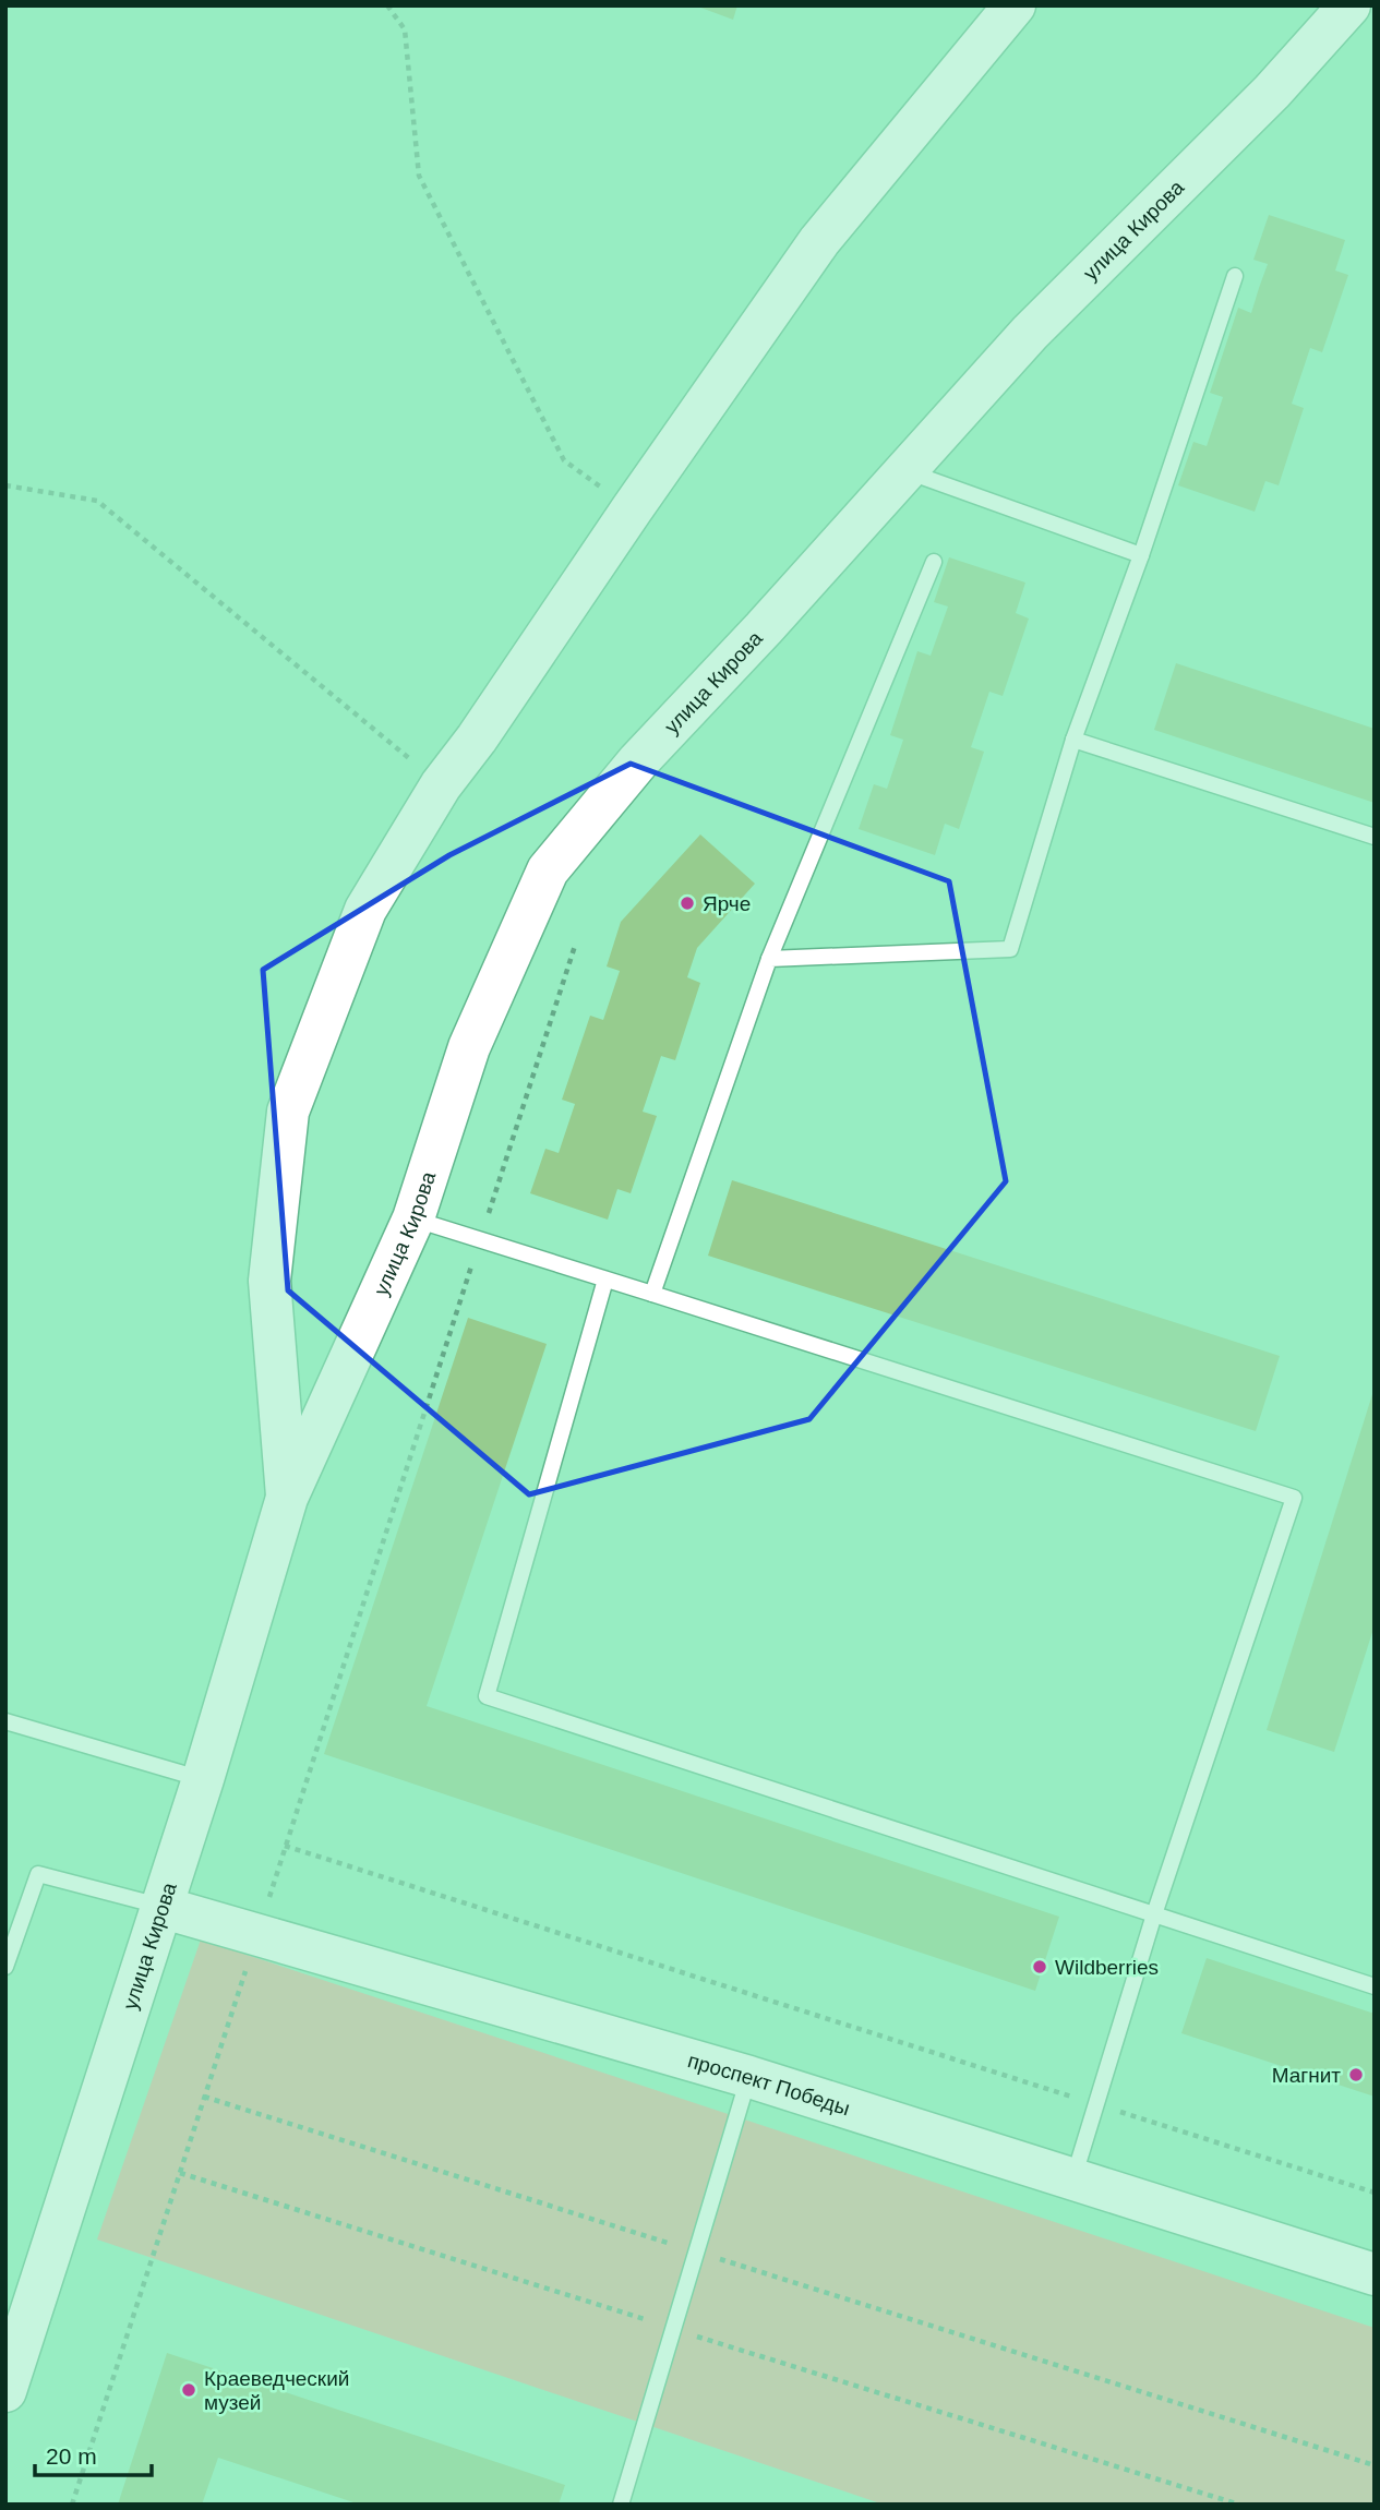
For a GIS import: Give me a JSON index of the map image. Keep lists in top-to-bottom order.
{
  "streets": {
    "main road": ["улица Кирова", "проспект Победы"]
  },
  "crossings": [
    ["улица Кирова", "проспект Победы"]
  ],
  "places": [
    "Ярче",
    "Wildberries",
    "Магнит",
    "Краеведческий музей"
  ],
  "scale_bar": "20 m"
}
